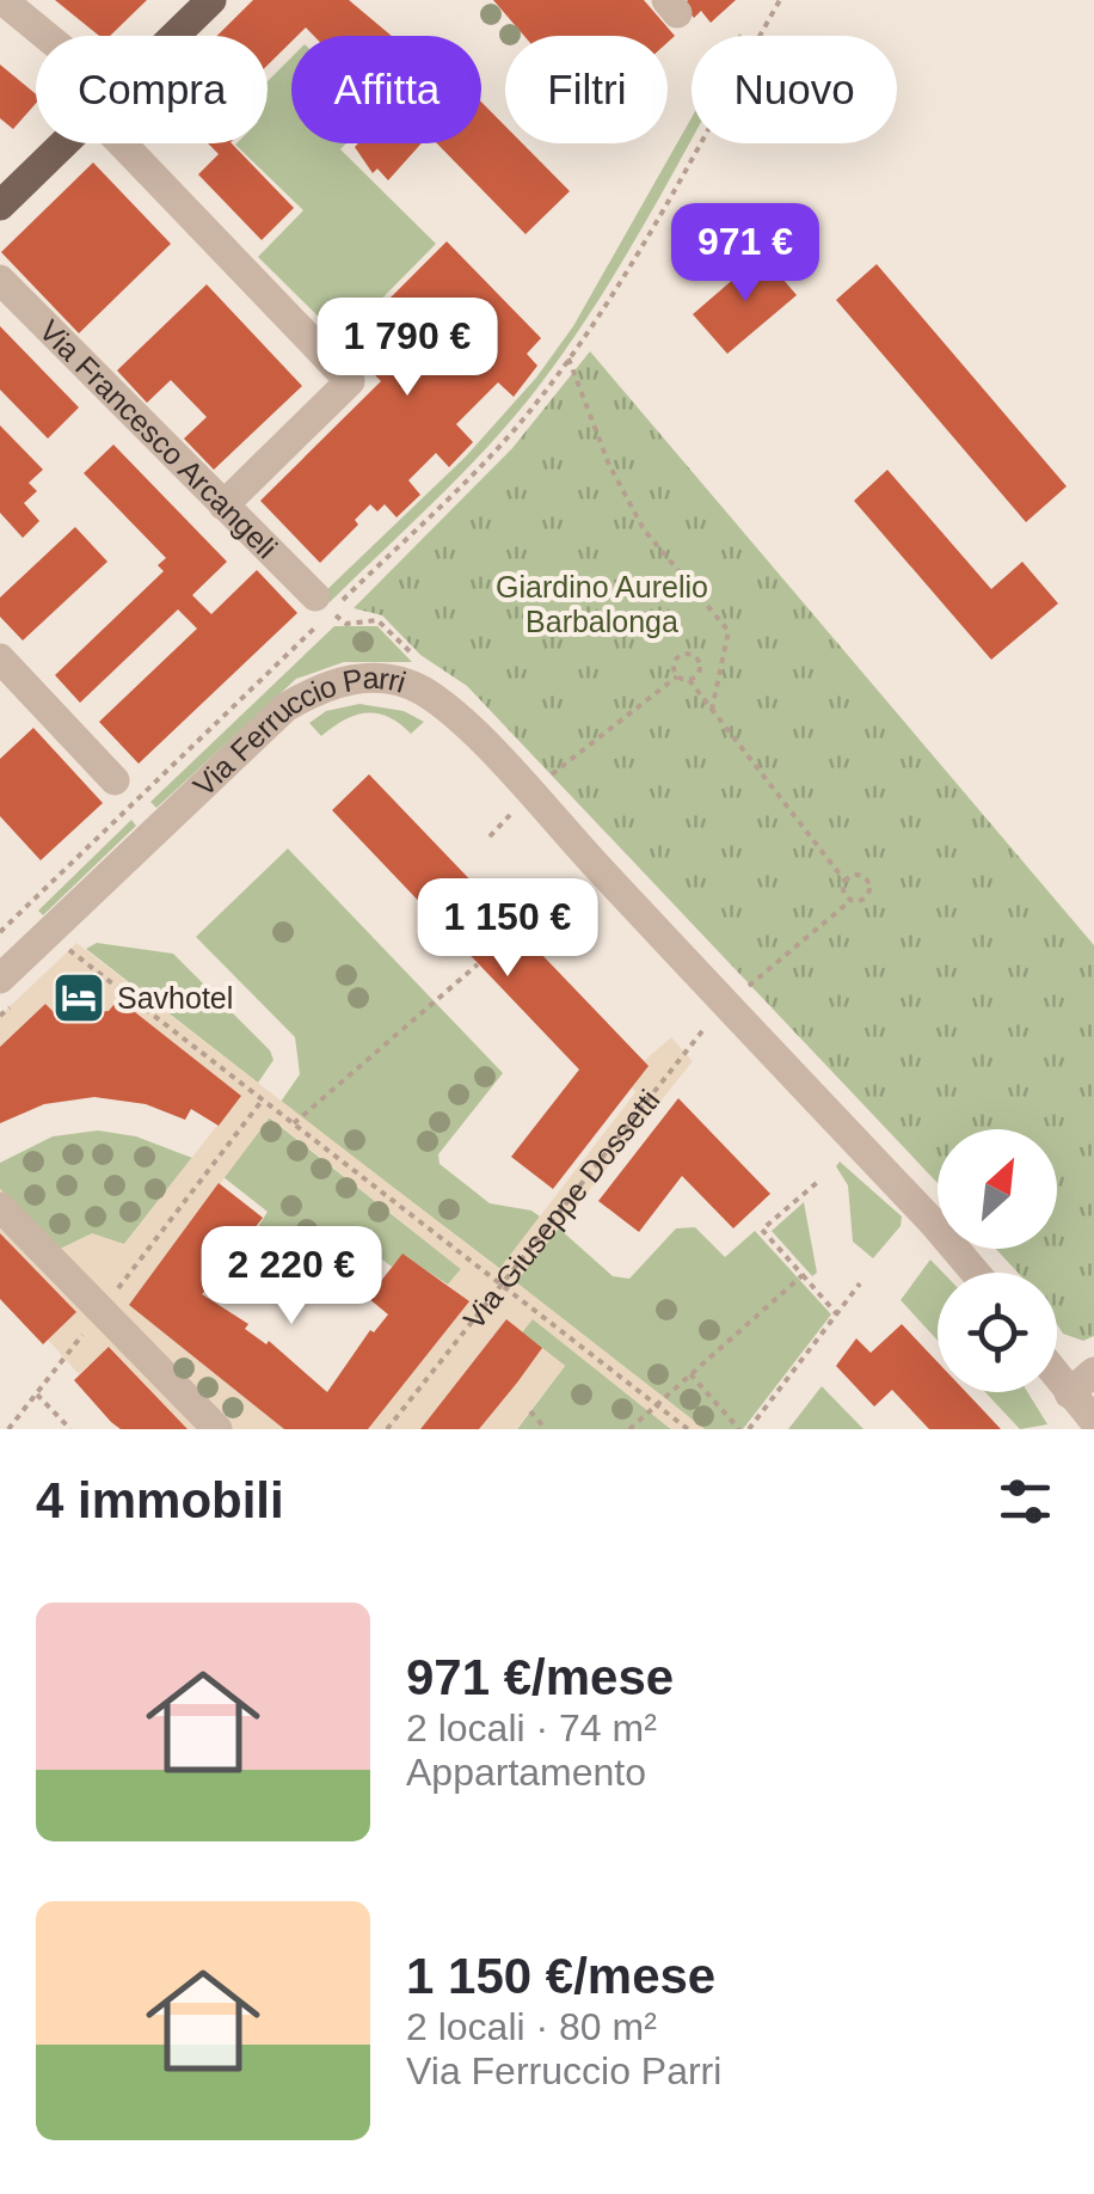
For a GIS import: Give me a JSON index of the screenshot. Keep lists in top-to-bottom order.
{
  "streets": {
    "street": ["Via Francesco Arcangeli", "Via Ferruccio Parri"],
    "path": ["Via Giuseppe Dossetti"]
  },
  "parks": ["Giardino Aurelio Barbalonga"],
  "places": {
    "hotel": ["Savhotel"]
  },
  "north": "top right",
  "page": {
    "chip": [
      "Compra",
      "Affitta",
      "Filtri",
      "Nuovo"
    ],
    "price": [
      "971 €",
      "1 790 €",
      "1 150 €",
      "2 220 €"
    ],
    "heading": "4 immobili",
    "list": [
      {
        "name": "971 €/mese",
        "note": "2 locali · 74 m² · Appartamento"
      },
      {
        "name": "1 150 €/mese",
        "note": "2 locali · 80 m² · Via Ferruccio Parri"
      }
    ]
  }
}
